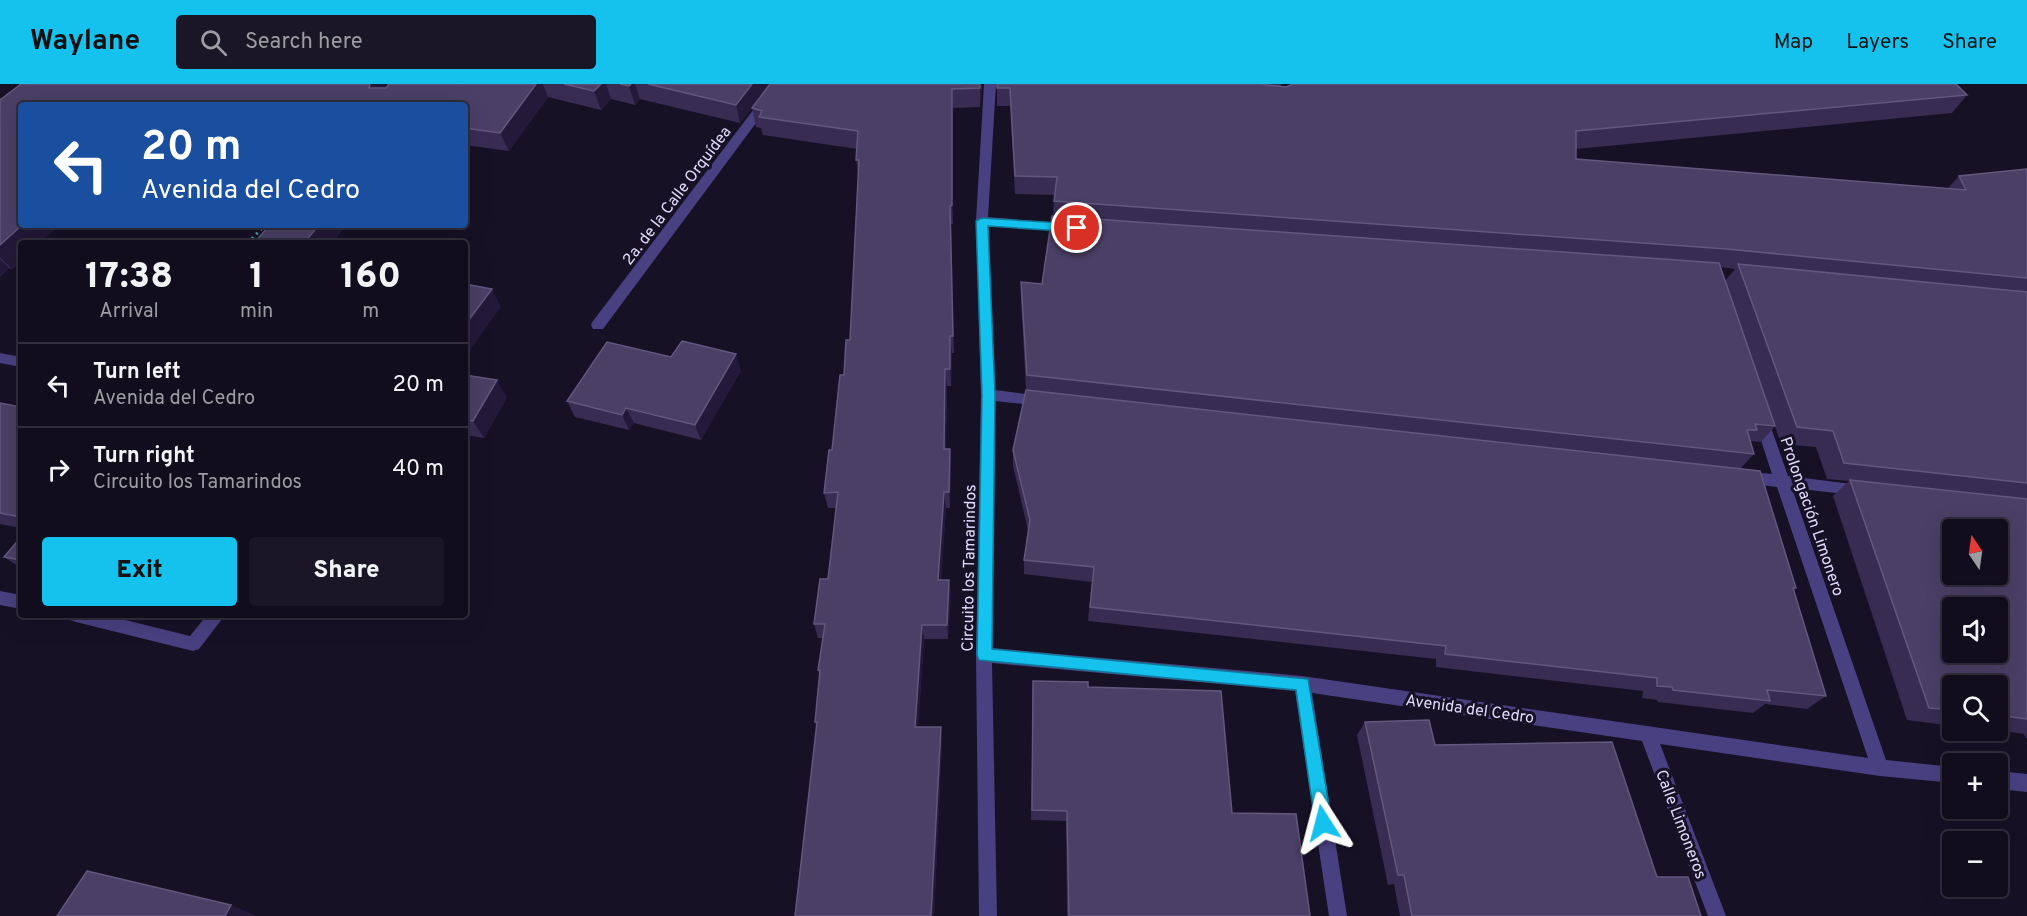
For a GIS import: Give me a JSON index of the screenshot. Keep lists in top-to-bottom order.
{
  "streets": {
    "street": [
      "2a. de la Calle Orquídea",
      "Prolongación Limonero",
      "Circuito los Tamarindos",
      "Avenida del Cedro",
      "Calle Limoneros"
    ]
  },
  "crossings": [
    ["Prolongación Limonero", "Avenida del Cedro"],
    ["Circuito los Tamarindos", "Avenida del Cedro"],
    ["Avenida del Cedro", "Calle Limoneros"]
  ],
  "north": "top",
  "page": {
    "header": "Waylane",
    "search": "Search here",
    "nav": ["Map", "Layers", "Share"],
    "turn": ["20 m", "Avenida del Cedro"],
    "eta": [
      "17:38",
      "Arrival",
      "1",
      "min",
      "160",
      "m"
    ],
    "list": [
      {
        "name": "Turn left",
        "note": "Avenida del Cedro",
        "value": "20 m"
      },
      {
        "name": "Turn right",
        "note": "Circuito los Tamarindos",
        "value": "40 m"
      }
    ],
    "map_buttons": ["+", "−"],
    "buttons": ["Exit", "Share"]
  }
}
